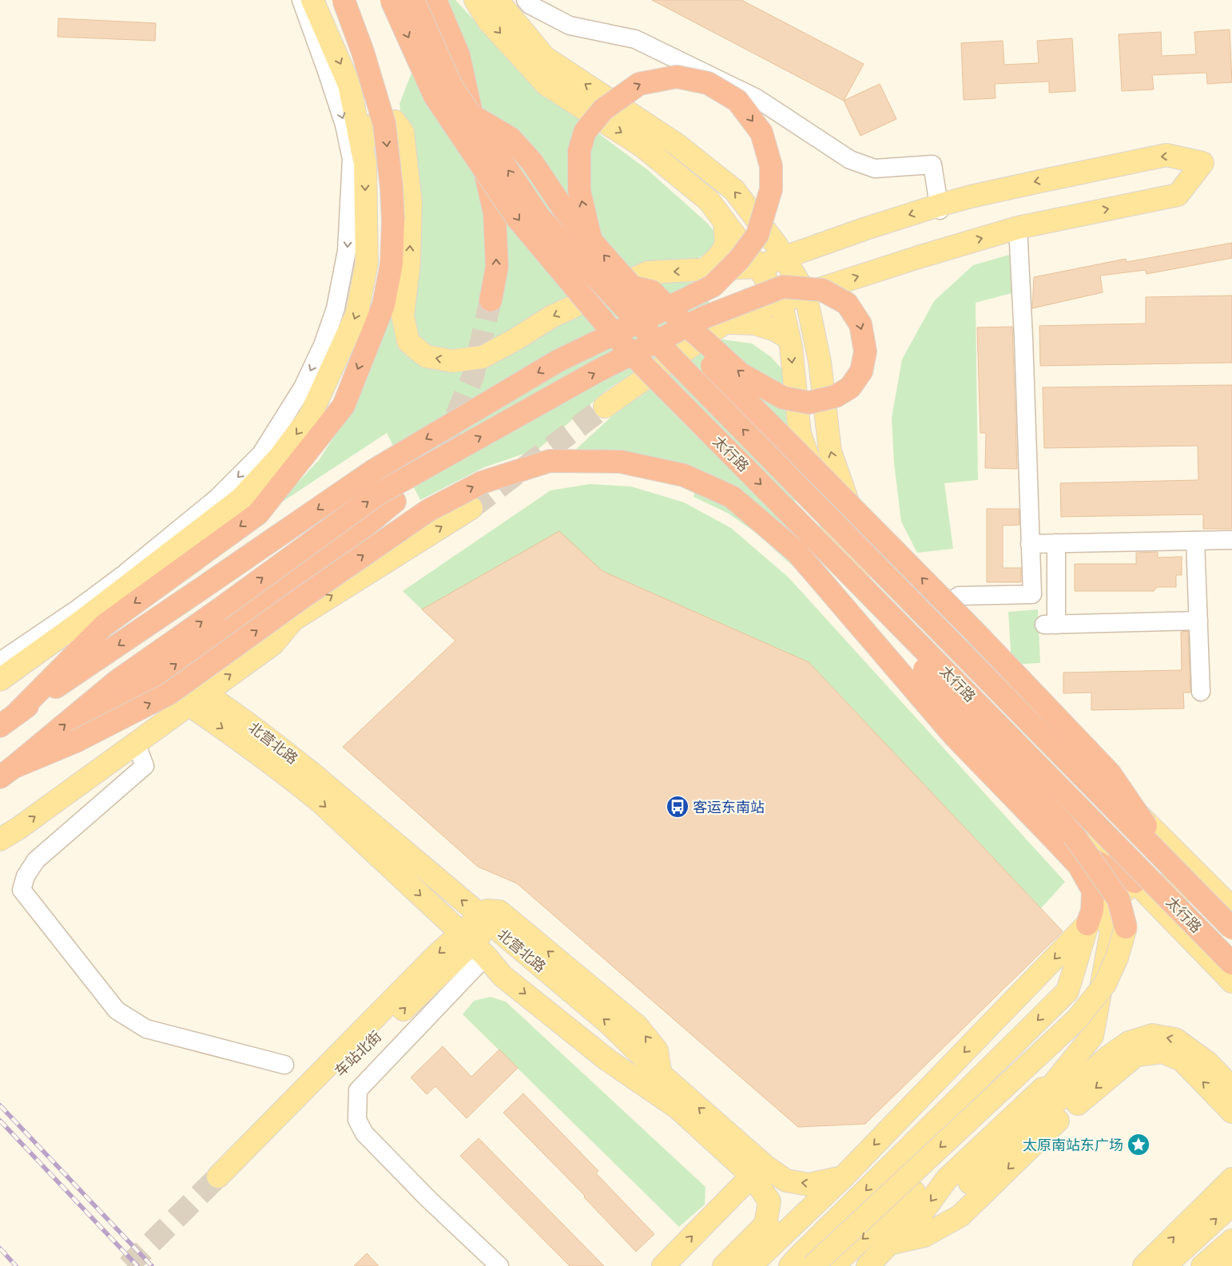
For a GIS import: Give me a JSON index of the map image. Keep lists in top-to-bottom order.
{
  "streets": {
    "highway": ["太行路"],
    "main road": ["北营北路", "车站北街"]
  },
  "crossings": [
    ["北营北路", "车站北街"]
  ],
  "places": {
    "bus stop": ["客运东南站"],
    "place": ["太原南站东广场"]
  }
}
